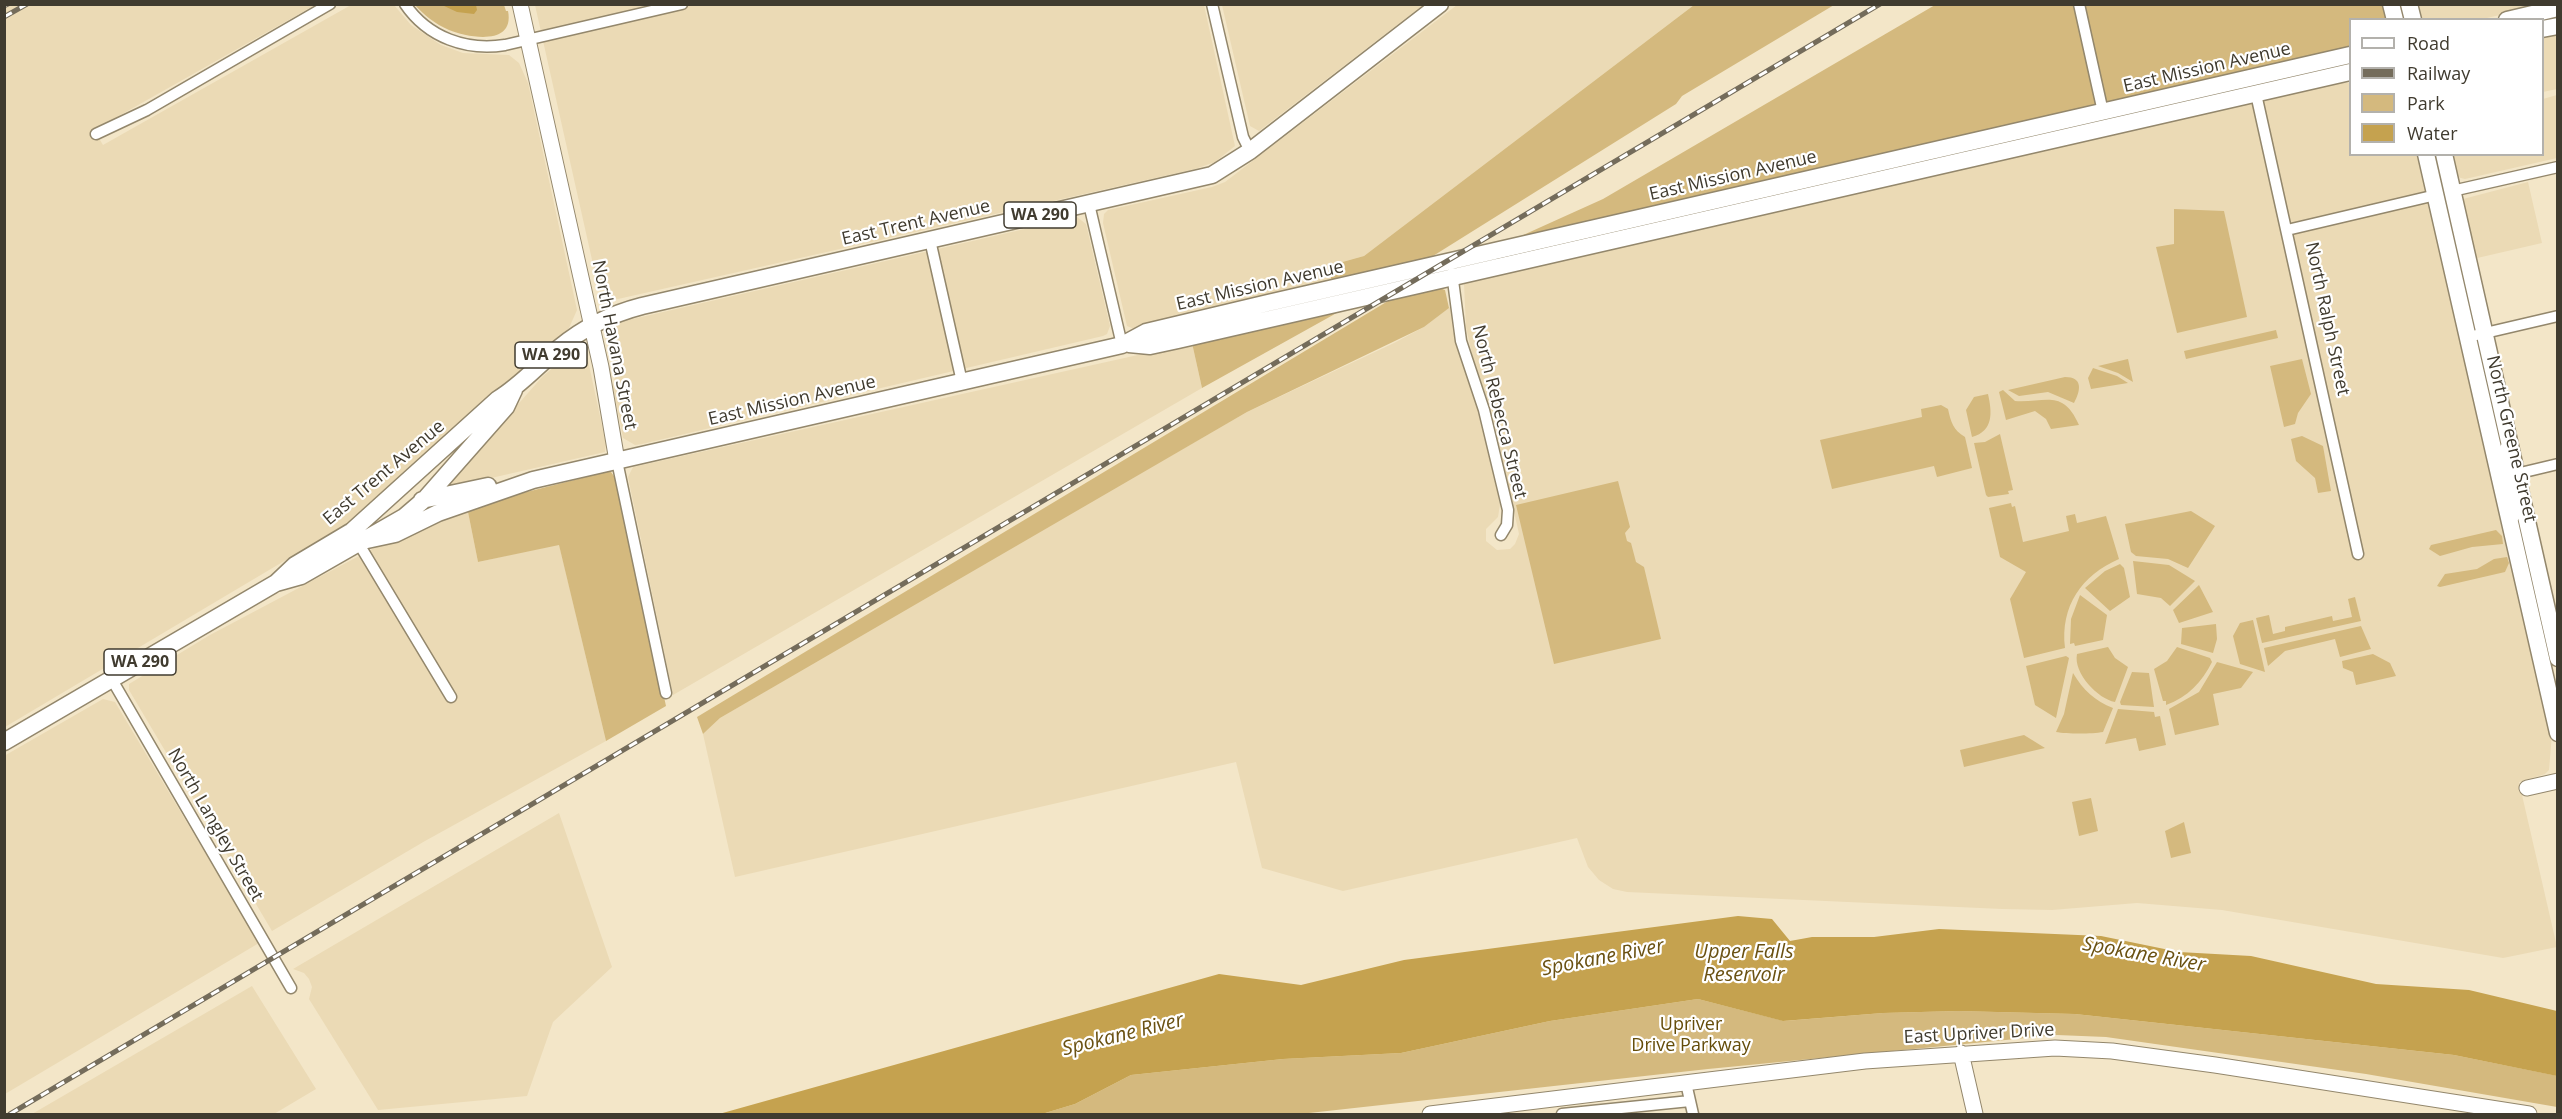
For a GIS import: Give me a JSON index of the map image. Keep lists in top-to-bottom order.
{
  "streets": {
    "main road": [
      "East Mission Avenue",
      "WA 290",
      "East Trent Avenue",
      "North Greene Street"
    ],
    "street": [
      "North Ralph Street",
      "North Havana Street",
      "North Rebecca Street",
      "North Langley Street",
      "East Upriver Drive"
    ]
  },
  "crossings": [
    ["East Mission Avenue", "East Trent Avenue"],
    ["East Mission Avenue", "North Ralph Street"],
    ["East Mission Avenue", "North Havana Street"],
    ["East Mission Avenue", "North Rebecca Street"],
    ["East Trent Avenue", "North Havana Street"],
    ["East Trent Avenue", "North Langley Street"]
  ],
  "water": ["Upper Falls Reservoir", "Spokane River"],
  "parks": ["Upriver Drive Parkway"],
  "legend": [
    "Road",
    "Railway",
    "Park",
    "Water"
  ]
}
